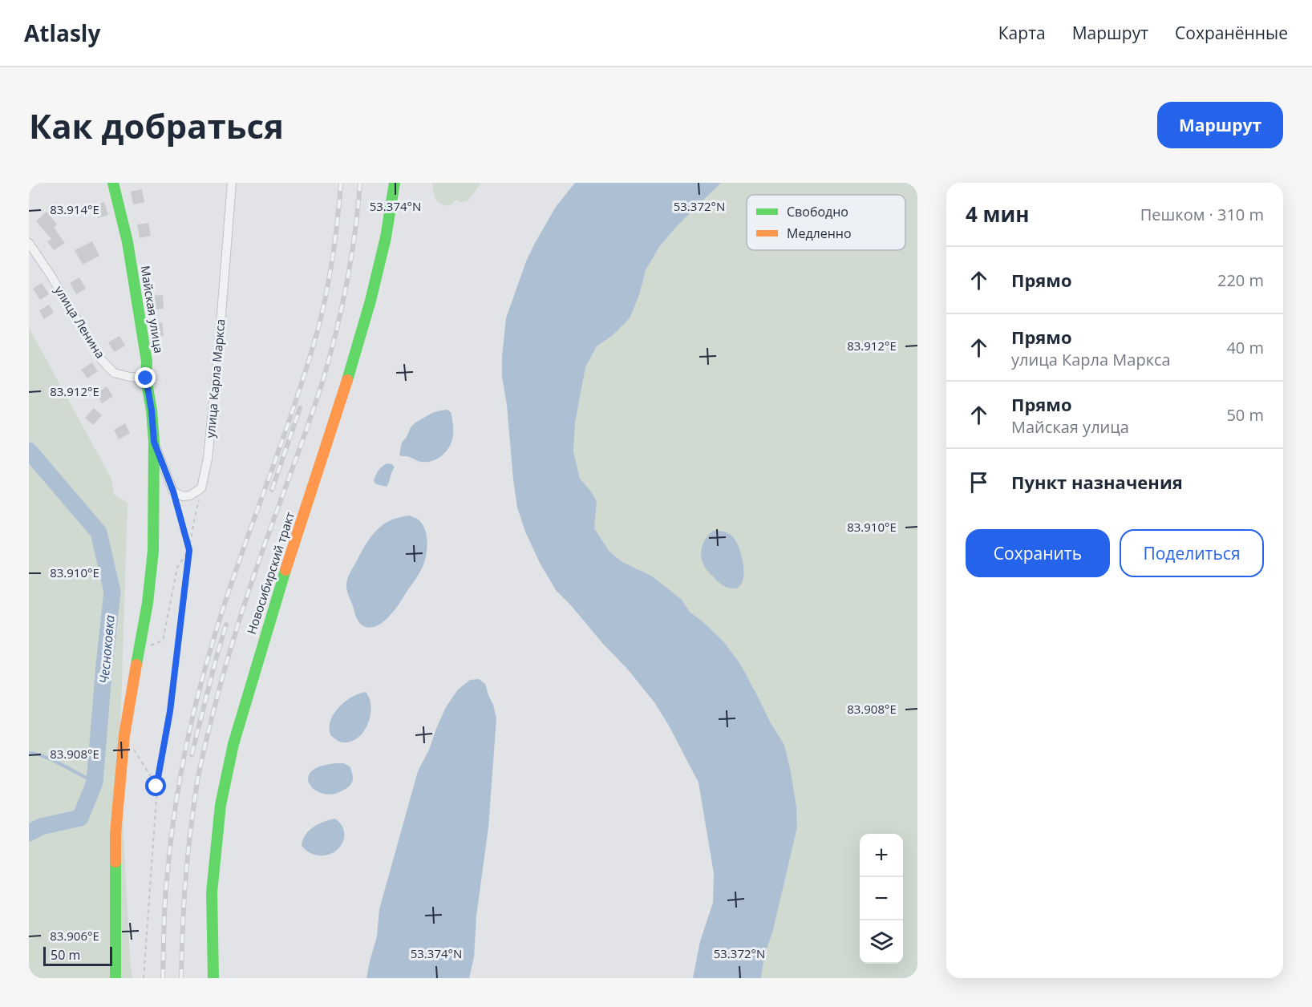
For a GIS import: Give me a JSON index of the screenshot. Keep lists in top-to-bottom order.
{
  "streets": {
    "main road": ["Майская улица", "Новосибирский тракт"],
    "street": ["улица Ленина", "улица Карла Маркса"]
  },
  "crossings": [
    ["Майская улица", "улица Ленина"]
  ],
  "water": ["Чесноковка"],
  "legend": ["Свободно", "Медленно"],
  "scale_bar": "50 m",
  "page": {
    "header": "Atlasly",
    "nav": ["Карта", "Маршрут", "Сохранённые"],
    "buttons": [
      "Маршрут",
      ["Сохранить", "Поделиться"]
    ],
    "title": "Как добраться",
    "heading": ["4 мин", "Пешком · 310 m"],
    "list": [
      ["Прямо", "220 m"],
      ["Прямо", "улица Карла Маркса", "40 m"],
      ["Прямо", "Майская улица", "50 m"],
      "Пункт назначения"
    ],
    "map_buttons": ["+", "−"],
    "scale": "50 m"
  },
  "coordinates": [
    "53.374°N",
    "53.372°N",
    "83.914°E",
    "83.912°E",
    "83.910°E",
    "83.908°E",
    "83.906°E"
  ]
}
